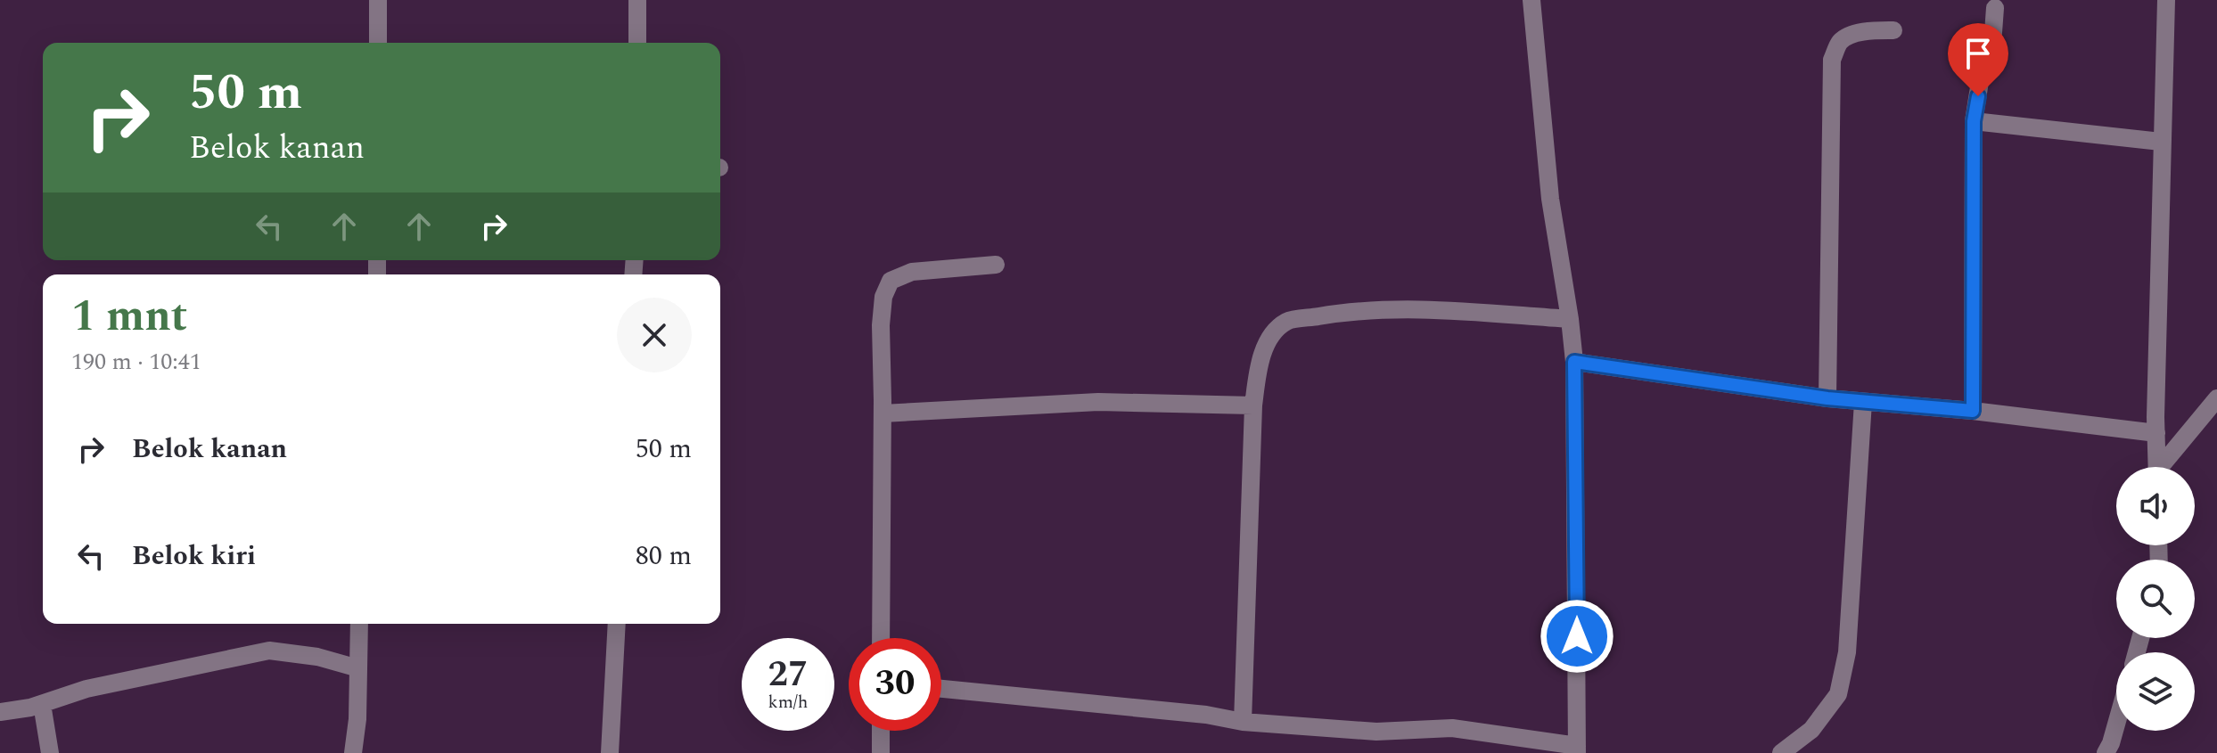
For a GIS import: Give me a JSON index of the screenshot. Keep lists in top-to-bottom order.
{
  "page": {
    "turn": ["50 m", "Belok kanan"],
    "heading": ["1 mnt", "190 m · 10:41"],
    "list": [
      {
        "name": "Belok kanan",
        "value": "50 m"
      },
      {
        "name": "Belok kiri",
        "value": "80 m"
      }
    ],
    "speed": "27 km/h",
    "limit": "30"
  }
}
